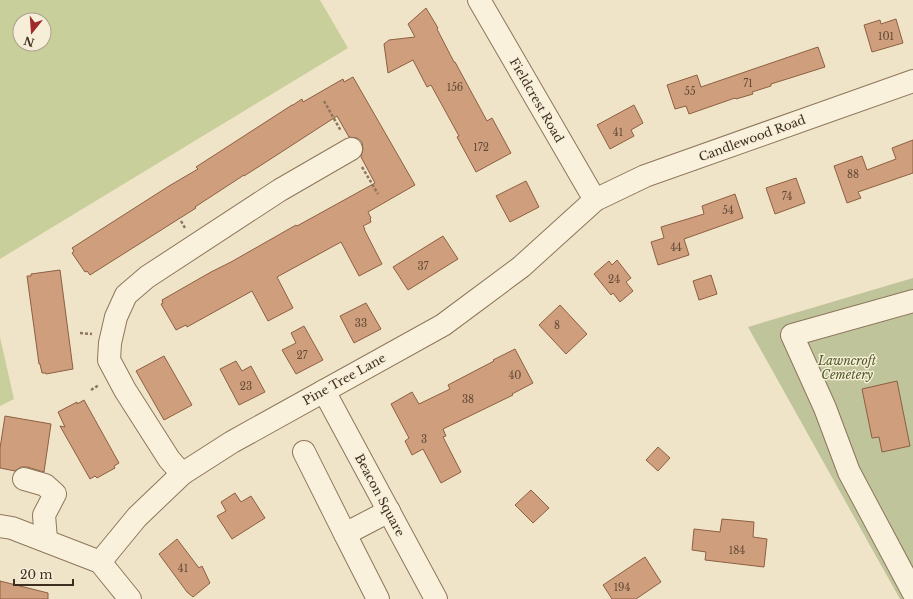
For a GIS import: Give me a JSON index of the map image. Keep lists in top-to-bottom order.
{
  "streets": {
    "street": [
      "Fieldcrest Road",
      "Candlewood Road",
      "Pine Tree Lane",
      "Beacon Square"
    ]
  },
  "crossings": [
    ["Fieldcrest Road", "Candlewood Road"],
    ["Fieldcrest Road", "Pine Tree Lane"],
    ["Candlewood Road", "Pine Tree Lane"],
    ["Pine Tree Lane", "Beacon Square"]
  ],
  "parks": ["Lawncroft Cemetery"],
  "house_numbers": [
    "101",
    "71",
    "156",
    "55",
    "41",
    "172",
    "88",
    "74",
    "54",
    "44",
    "37",
    "24",
    "33",
    "8",
    "27",
    "40",
    "23",
    "38",
    "3",
    "184",
    "41",
    "194"
  ],
  "scale_bar": "20 m",
  "north": "bottom"
}
